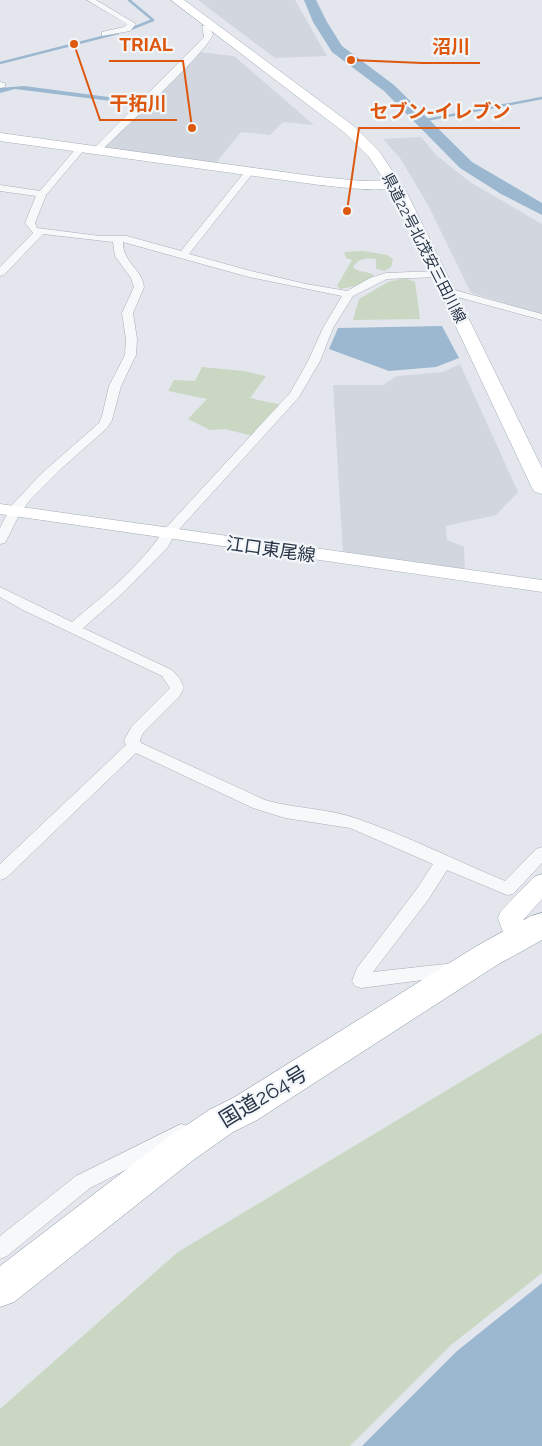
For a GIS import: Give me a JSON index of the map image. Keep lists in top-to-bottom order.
{
  "streets": {
    "highway": ["国道264号"],
    "main road": ["県道22号北茂安三田川線"],
    "street": ["江口東尾線"]
  },
  "places": [
    "干拓川",
    "沼川",
    "TRIAL",
    "セブン-イレブン"
  ]
}
